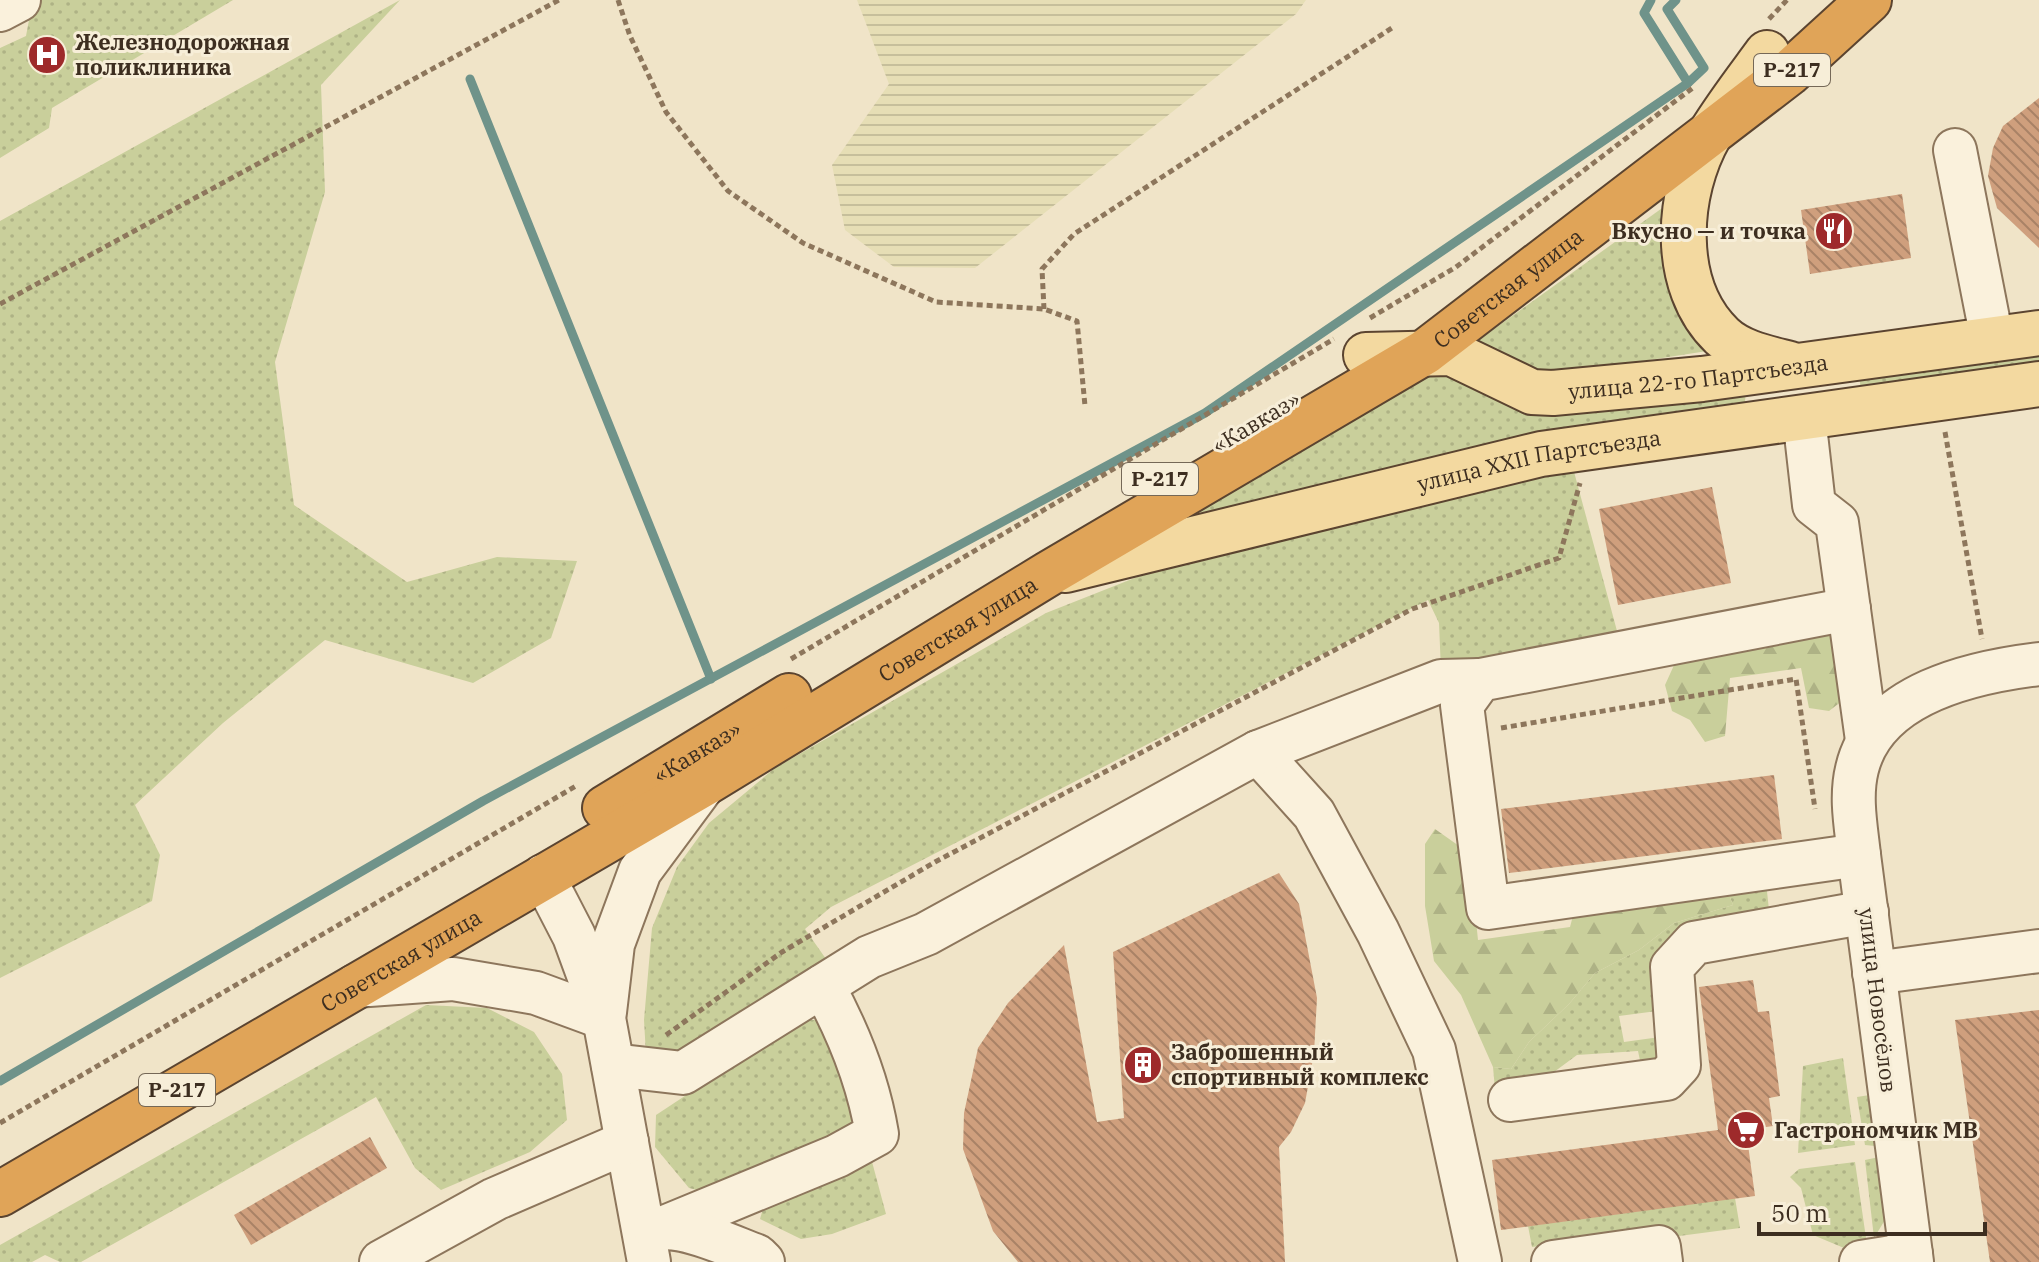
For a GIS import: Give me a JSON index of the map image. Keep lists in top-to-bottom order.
{
  "streets": {
    "highway": ["Р-217", "Советская улица", "«Кавказ»"],
    "main road": ["улица 22-го Партсъезда", "улица XXII Партсъезда"],
    "street": ["улица Новосёлов"]
  },
  "crossings": [
    ["Советская улица", "улица 22-го Партсъезда"],
    ["Советская улица", "«Кавказ»"],
    ["Советская улица", "улица XXII Партсъезда"],
    ["улица 22-го Партсъезда", "«Кавказ»"]
  ],
  "places": {
    "hospital": ["Железнодорожная поликлиника"],
    "restaurant": ["Вкусно — и точка"],
    "building": ["Заброшенный спортивный комплекс"],
    "supermarket": ["Гастрономчик МВ"]
  },
  "scale_bar": "50 m"
}
